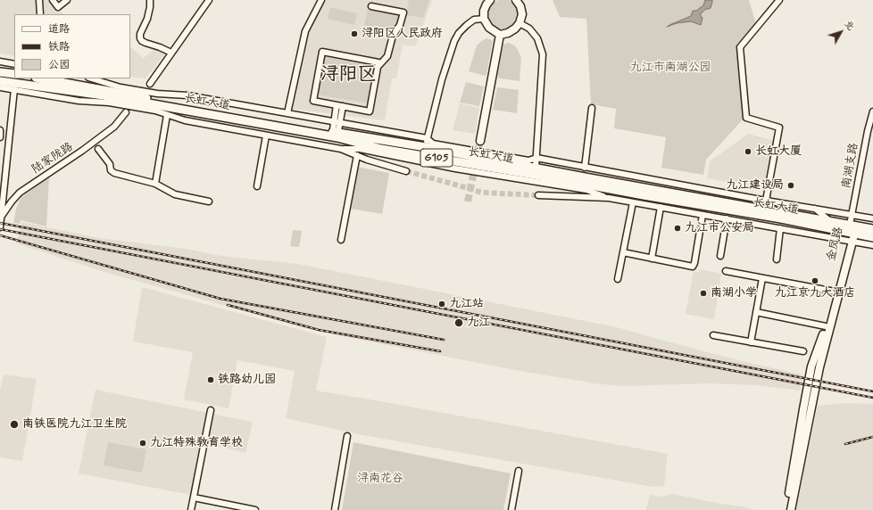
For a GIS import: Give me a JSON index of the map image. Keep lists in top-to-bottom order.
{
  "streets": {
    "highway": ["长虹大道", "G105"],
    "main road": ["金凤路"],
    "street": ["陆家陇路", "南湖支路"]
  },
  "crossings": [
    ["长虹大道", "南湖支路"],
    ["长虹大道", "金凤路"],
    ["南湖支路", "金凤路"]
  ],
  "districts": ["浔阳区"],
  "parks": ["九江市南湖公园", "浔南花谷"],
  "places": [
    "浔阳区人民政府",
    "长虹大厦",
    "九江建设局",
    "九江市公安局",
    "九江京九大酒店",
    "南湖小学",
    "九江站",
    "九江",
    "铁路幼儿园",
    "南铁医院九江卫生院",
    "九江特殊教育学校"
  ],
  "legend": ["道路", "铁路", "公园"],
  "north": "top right"
}
